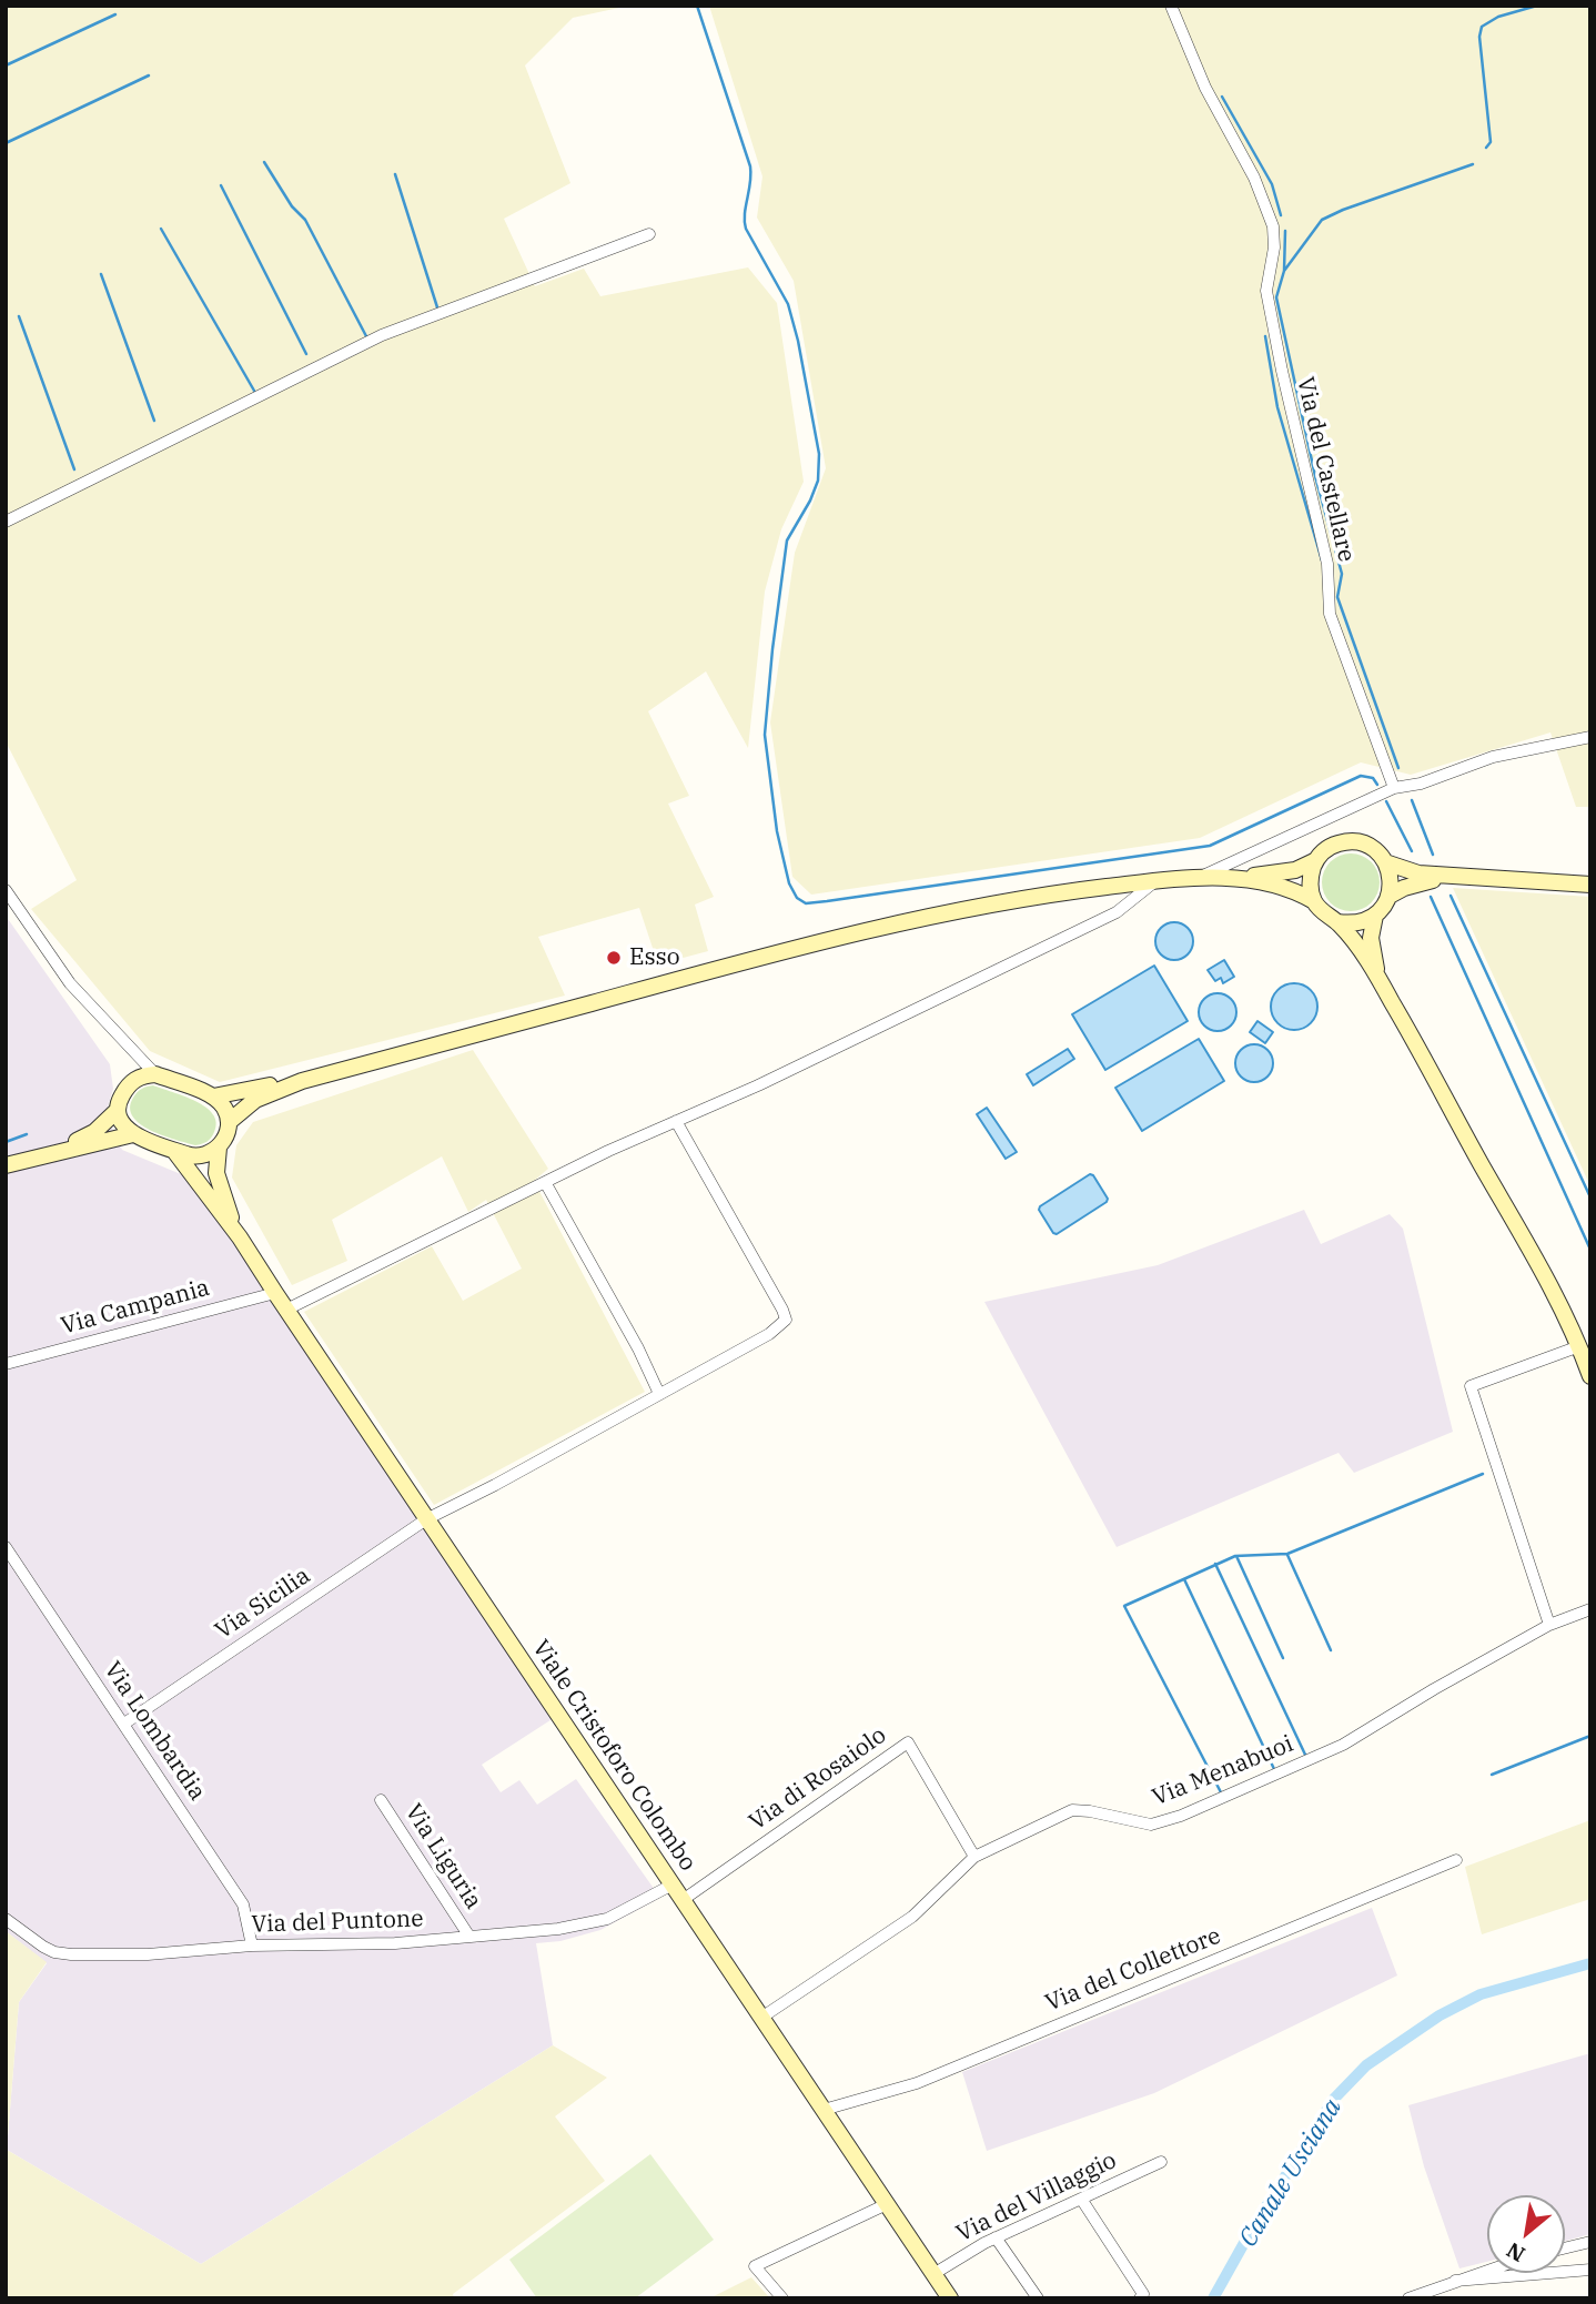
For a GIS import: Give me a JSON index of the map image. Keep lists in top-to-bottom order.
{
  "streets": {
    "main road": ["Viale Cristoforo Colombo"],
    "street": [
      "Via del Castellare",
      "Via Campania",
      "Via Sicilia",
      "Via Lombardia",
      "Via Menabuoi",
      "Via di Rosaiolo",
      "Via Liguria",
      "Via del Puntone",
      "Via del Collettore",
      "Via del Villaggio"
    ]
  },
  "crossings": [
    ["Via Campania", "Viale Cristoforo Colombo"],
    ["Via Sicilia", "Via Lombardia"],
    ["Via Sicilia", "Viale Cristoforo Colombo"],
    ["Via Lombardia", "Via del Puntone"],
    ["Viale Cristoforo Colombo", "Via Menabuoi"],
    ["Viale Cristoforo Colombo", "Via di Rosaiolo"],
    ["Viale Cristoforo Colombo", "Via del Puntone"],
    ["Viale Cristoforo Colombo", "Via del Collettore"],
    ["Viale Cristoforo Colombo", "Via del Villaggio"],
    ["Via Menabuoi", "Via di Rosaiolo"],
    ["Via Liguria", "Via del Puntone"]
  ],
  "water": ["Canale Usciana"],
  "places": ["Esso"],
  "north": "bottom left"
}
